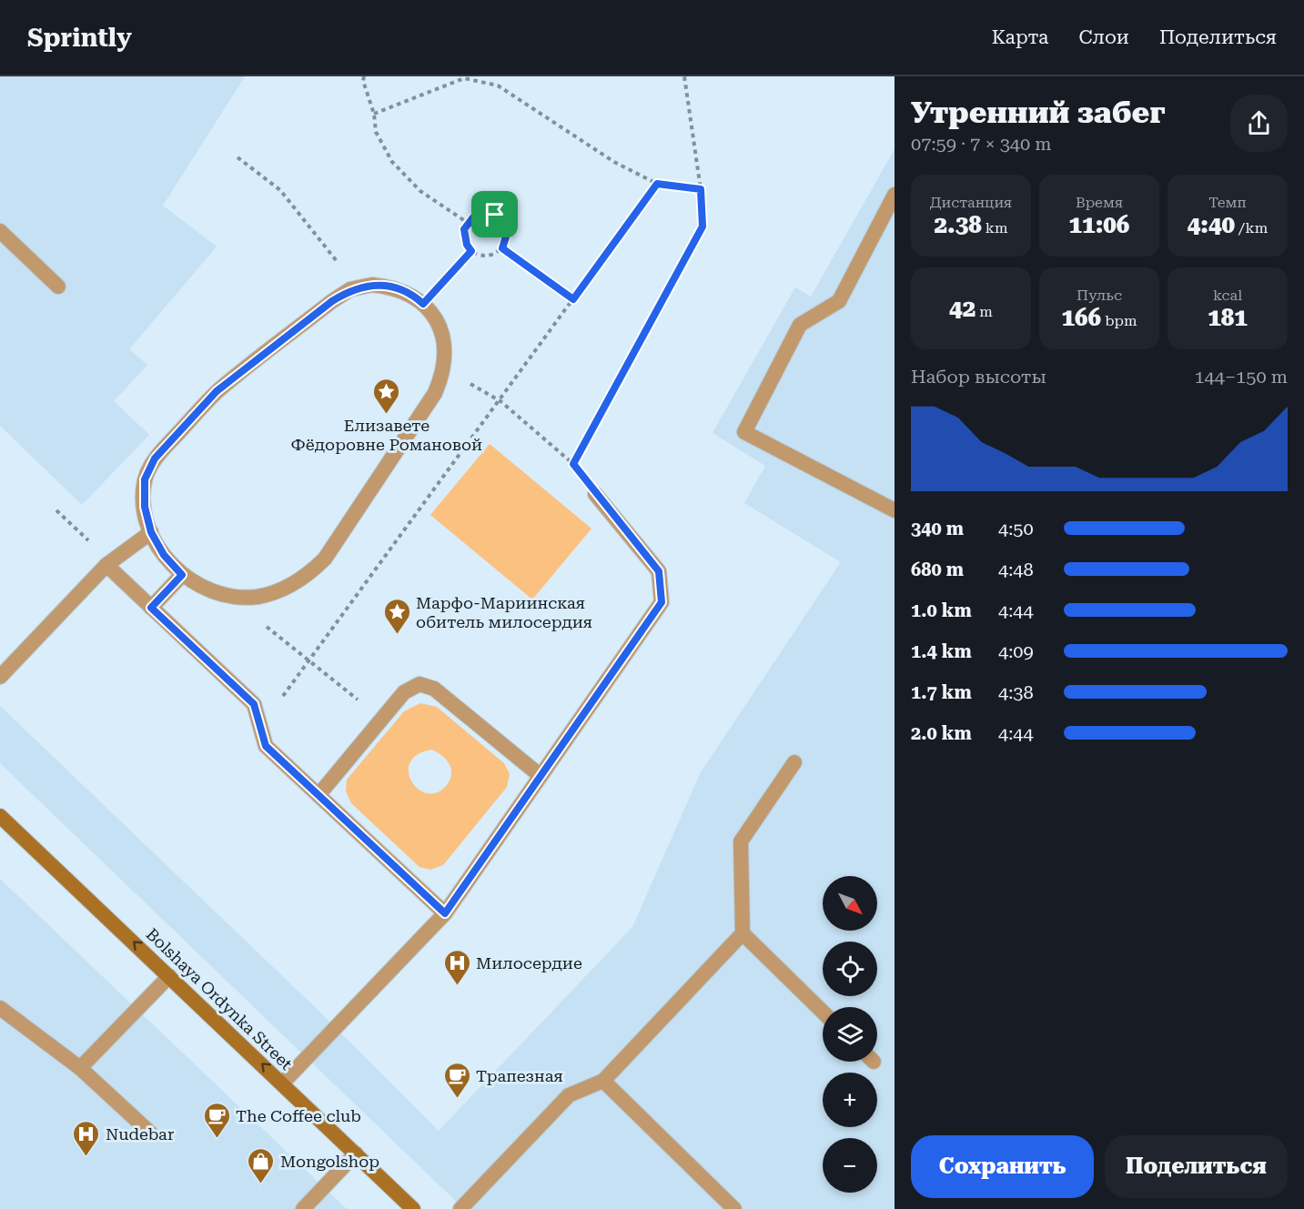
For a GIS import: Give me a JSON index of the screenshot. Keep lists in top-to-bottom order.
{
  "streets": {
    "main road": ["Bolshaya Ordynka Street"]
  },
  "one_way": ["Bolshaya Ordynka Street"],
  "places": {
    "place": ["Елизавете Фёдоровне Романовой", "Марфо-Мариинская обитель милосердия"],
    "hospital": ["Милосердие", "Nudebar"],
    "cafe": ["Трапезная", "The Coffee club"],
    "shop": ["Mongolshop"]
  },
  "north": "bottom right",
  "page": {
    "header": "Sprintly",
    "nav": ["Карта", "Слои", "Поделиться"],
    "heading": ["Утренний забег", "07:59 · 7 × 340 m"],
    "stats": [
      ["Дистанция", "2.38 km"],
      ["Время", "11:06"],
      ["Темп", "4:40 /km"],
      ["42 m"],
      ["Пульс", "166 bpm"],
      ["kcal", "181"]
    ],
    "chart": ["Набор высоты", "144–150 m"],
    "list": [
      {
        "name": "340 m",
        "note": "4:50"
      },
      {
        "name": "680 m",
        "note": "4:48"
      },
      {
        "name": "1.0 km",
        "note": "4:44"
      },
      {
        "name": "1.4 km",
        "note": "4:09"
      },
      {
        "name": "1.7 km",
        "note": "4:38"
      },
      {
        "name": "2.0 km",
        "note": "4:44"
      }
    ],
    "map_buttons": ["+", "−"],
    "buttons": ["Сохранить", "Поделиться"]
  }
}
